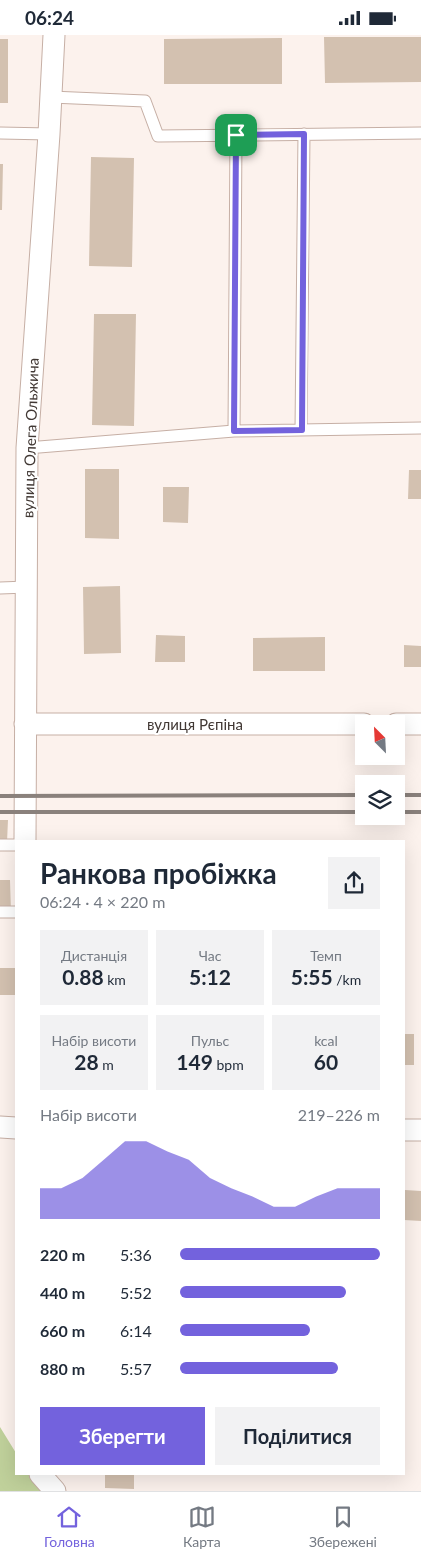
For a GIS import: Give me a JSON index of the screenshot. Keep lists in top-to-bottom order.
{
  "streets": {
    "street": ["вулиця Олега Ольжича", "вулиця Рєпіна"]
  },
  "crossings": [
    ["вулиця Олега Ольжича", "вулиця Рєпіна"]
  ],
  "north": "top left",
  "page": {
    "status": "06:24",
    "heading": ["Ранкова пробіжка", "06:24 · 4 × 220 m"],
    "stats": [
      ["Дистанція", "0.88 km"],
      ["Час", "5:12"],
      ["Темп", "5:55 /km"],
      ["Набір висоти", "28 m"],
      ["Пульс", "149 bpm"],
      ["kcal", "60"]
    ],
    "chart": ["Набір висоти", "219–226 m"],
    "list": [
      {
        "name": "220 m",
        "note": "5:36"
      },
      {
        "name": "440 m",
        "note": "5:52"
      },
      {
        "name": "660 m",
        "note": "6:14"
      },
      {
        "name": "880 m",
        "note": "5:57"
      }
    ],
    "buttons": ["Зберегти", "Поділитися"],
    "tabs": ["Головна", "Карта", "Збережені"]
  }
}
